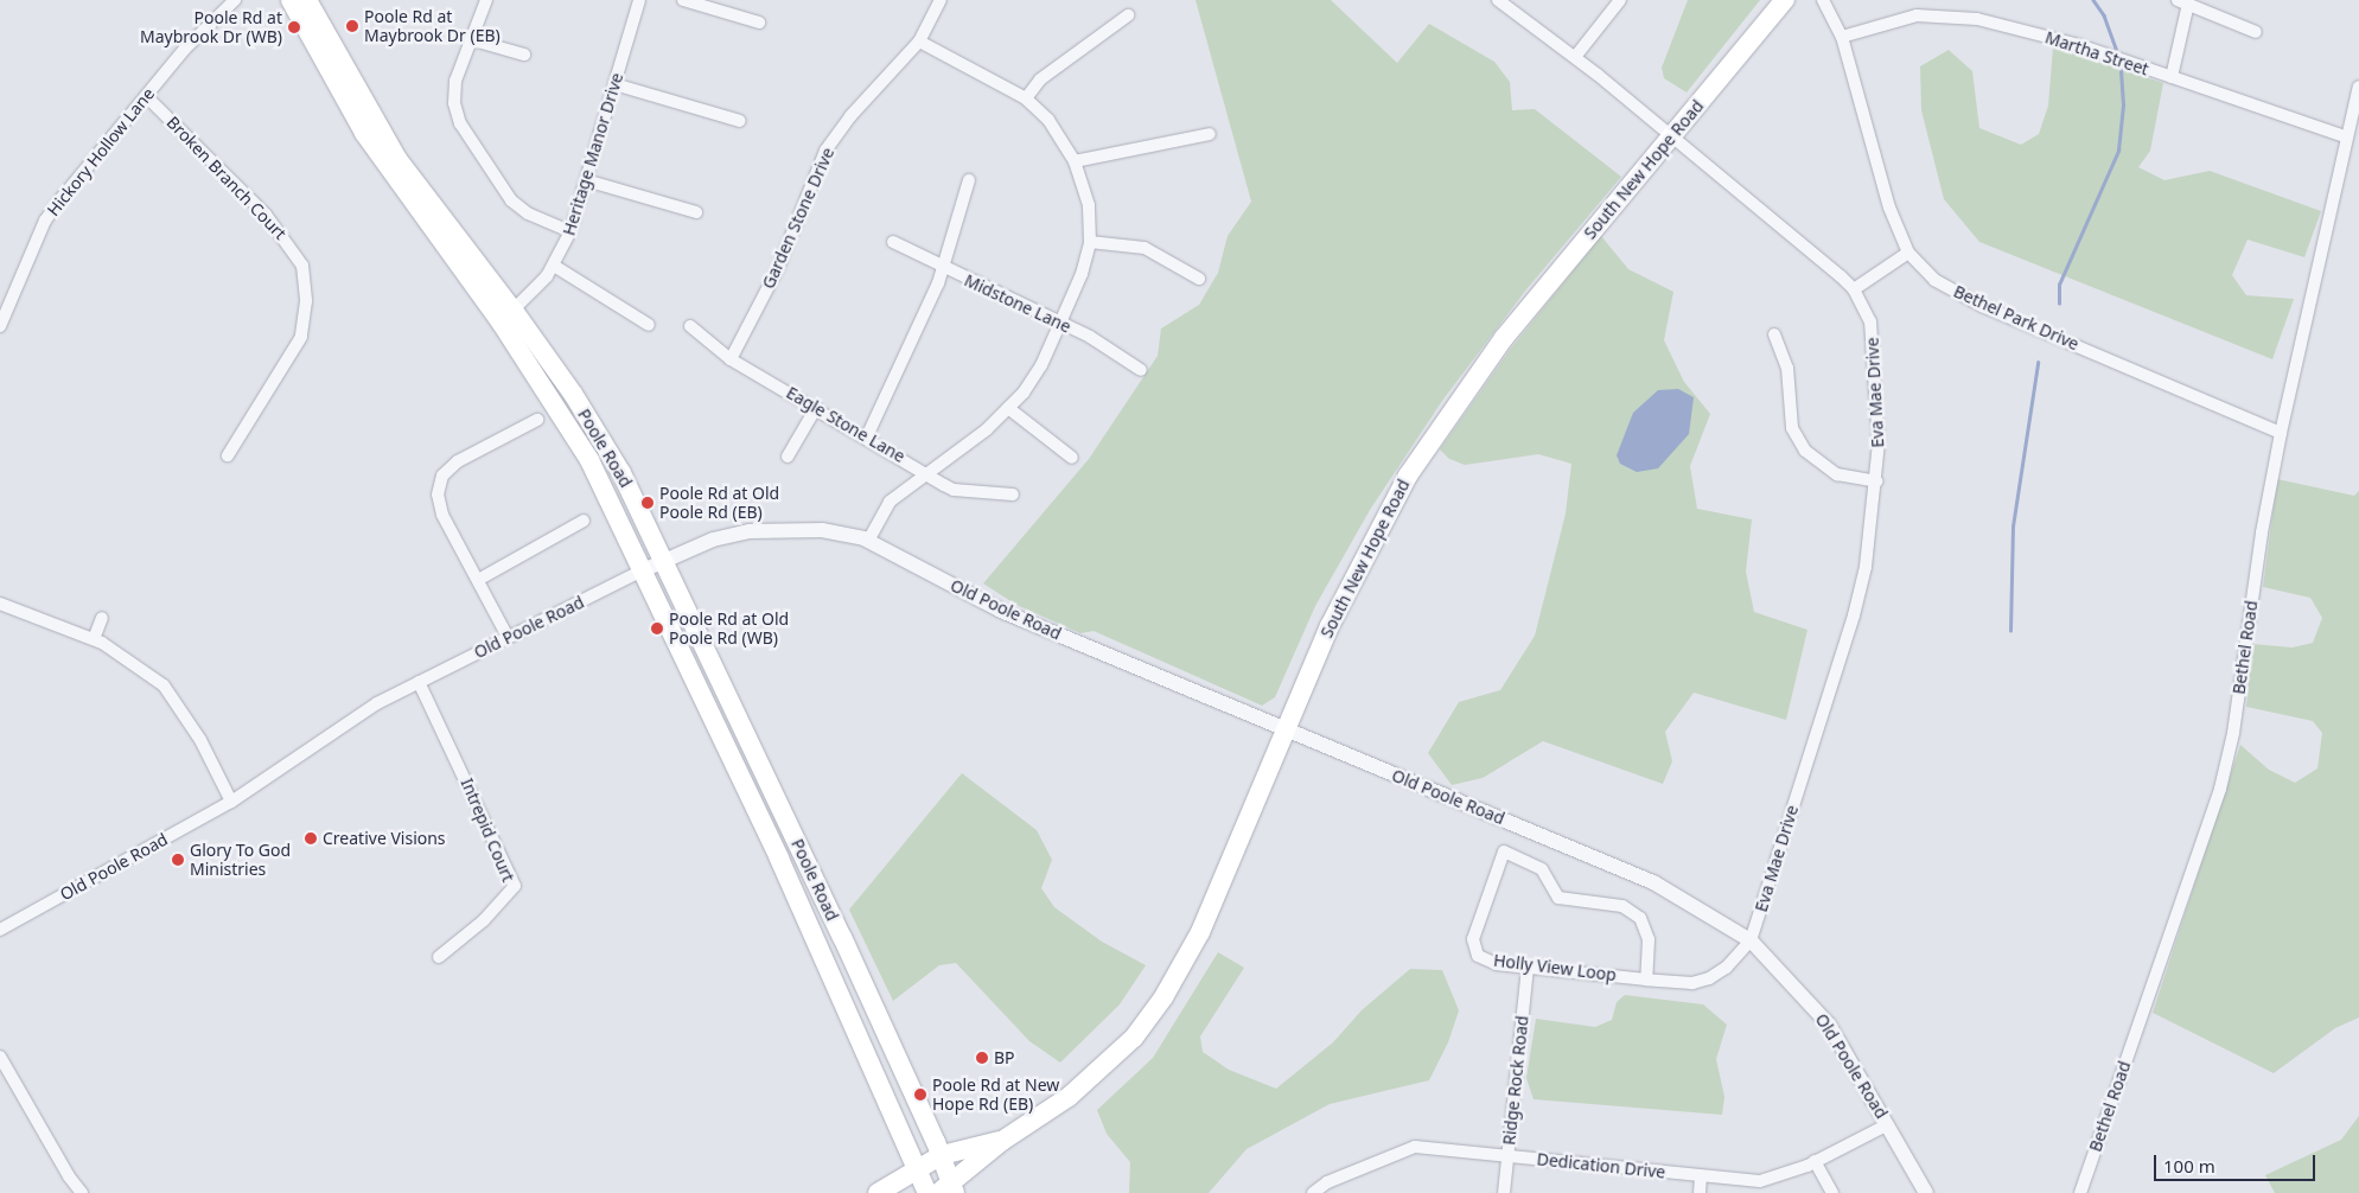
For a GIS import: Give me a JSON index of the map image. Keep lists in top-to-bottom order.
{
  "streets": {
    "main road": ["South New Hope Road", "Poole Road"],
    "street": [
      "Martha Street",
      "Hickory Hollow Lane",
      "Heritage Manor Drive",
      "Broken Branch Court",
      "Garden Stone Drive",
      "Midstone Lane",
      "Bethel Park Drive",
      "Eva Mae Drive",
      "Eagle Stone Lane",
      "Old Poole Road",
      "Bethel Road",
      "Intrepid Court",
      "Holly View Loop",
      "Ridge Rock Road",
      "Dedication Drive"
    ]
  },
  "crossings": [
    ["Martha Street", "Bethel Park Drive"],
    ["Martha Street", "Bethel Road"],
    ["Hickory Hollow Lane", "Broken Branch Court"],
    ["Heritage Manor Drive", "Poole Road"],
    ["South New Hope Road", "Eva Mae Drive"],
    ["South New Hope Road", "Poole Road"],
    ["South New Hope Road", "Old Poole Road"],
    ["Garden Stone Drive", "Eagle Stone Lane"],
    ["Bethel Park Drive", "Bethel Road"],
    ["Eva Mae Drive", "Old Poole Road"],
    ["Eva Mae Drive", "Holly View Loop"],
    ["Poole Road", "Old Poole Road"],
    ["Old Poole Road", "Intrepid Court"],
    ["Old Poole Road", "Holly View Loop"],
    ["Old Poole Road", "Dedication Drive"],
    ["Holly View Loop", "Ridge Rock Road"],
    ["Ridge Rock Road", "Dedication Drive"]
  ],
  "places": [
    "Poole Rd at Maybrook Dr (EB)",
    "Poole Rd at Maybrook Dr (WB)",
    "Poole Rd at Old Poole Rd (EB)",
    "Poole Rd at Old Poole Rd (WB)",
    "Creative Visions",
    "Glory To God Ministries",
    "BP",
    "Poole Rd at New Hope Rd (EB)"
  ],
  "scale_bar": "100 m"
}
